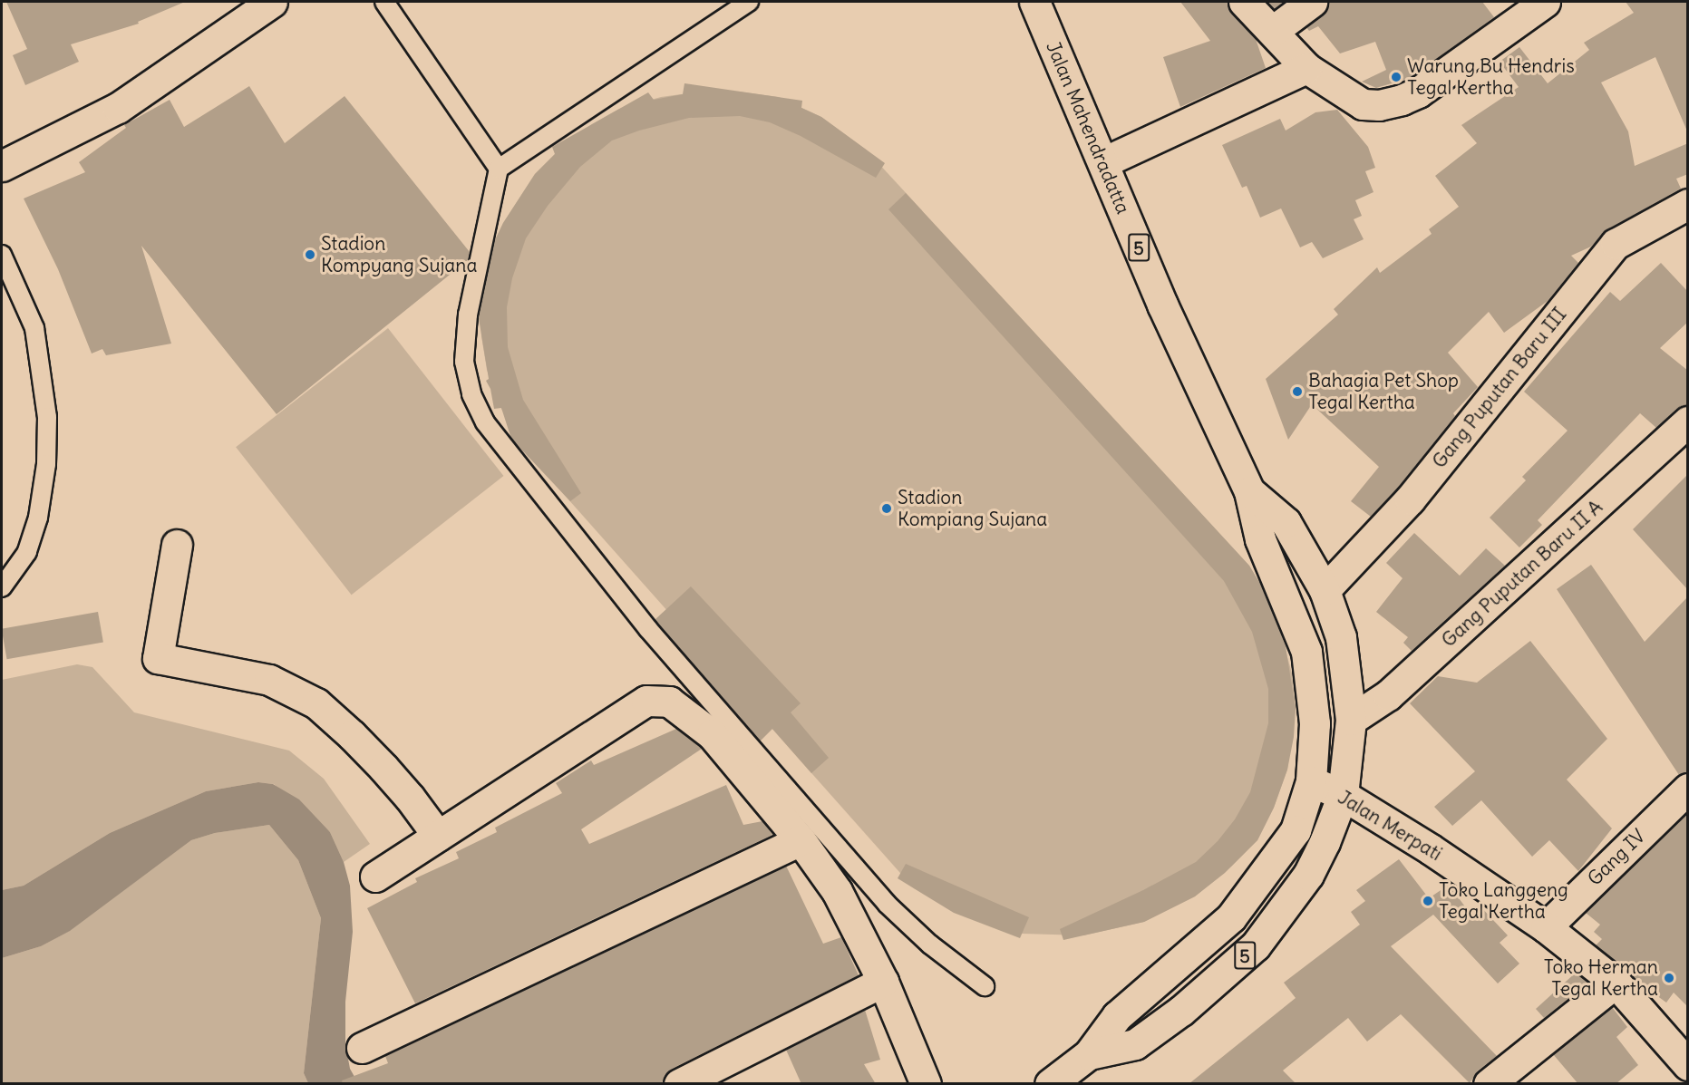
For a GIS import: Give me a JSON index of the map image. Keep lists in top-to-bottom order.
{
  "streets": {
    "main road": [
      "Jalan Mahendradatta",
      "5",
      "Gang Puputan Baru III",
      "Gang Puputan Baru II A",
      "Jalan Merpati",
      "Gang IV"
    ]
  },
  "crossings": [
    ["Jalan Mahendradatta", "Gang Puputan Baru III"],
    ["Jalan Mahendradatta", "Gang Puputan Baru II A"],
    ["Jalan Mahendradatta", "Jalan Merpati"],
    ["Jalan Merpati", "Gang IV"]
  ],
  "places": [
    "Warung Bu Hendris Tegal Kertha",
    "Stadion Kompyang Sujana",
    "Bahagia Pet Shop Tegal Kertha",
    "Stadion Kompiang Sujana",
    "Toko Langgeng Tegal Kertha",
    "Toko Herman Tegal Kertha"
  ]
}
